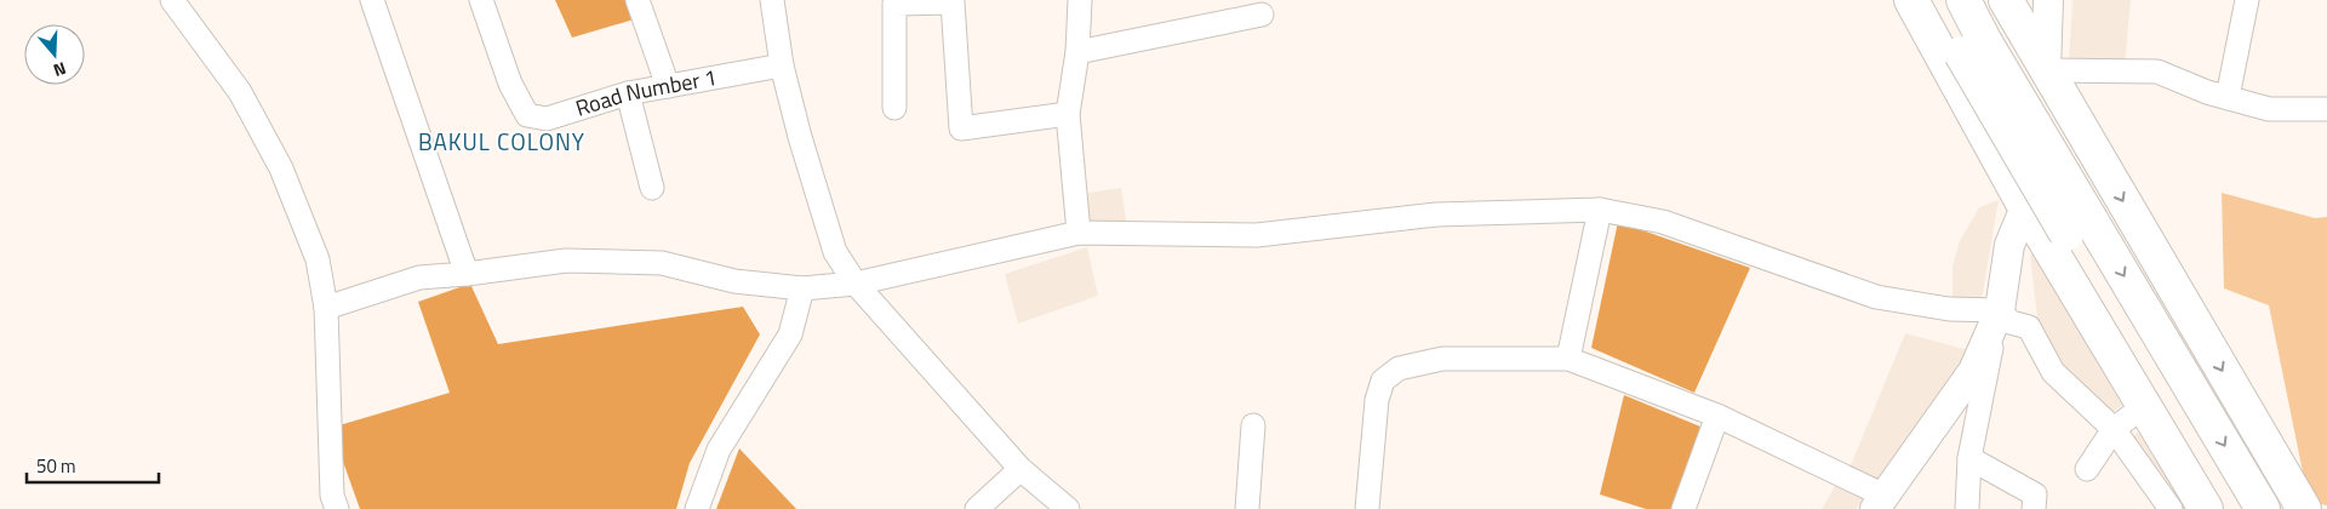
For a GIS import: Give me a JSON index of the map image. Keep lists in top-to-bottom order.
{
  "streets": {
    "street": ["Road Number 1"]
  },
  "districts": ["BAKUL COLONY"],
  "scale_bar": "50 m",
  "north": "bottom"
}
